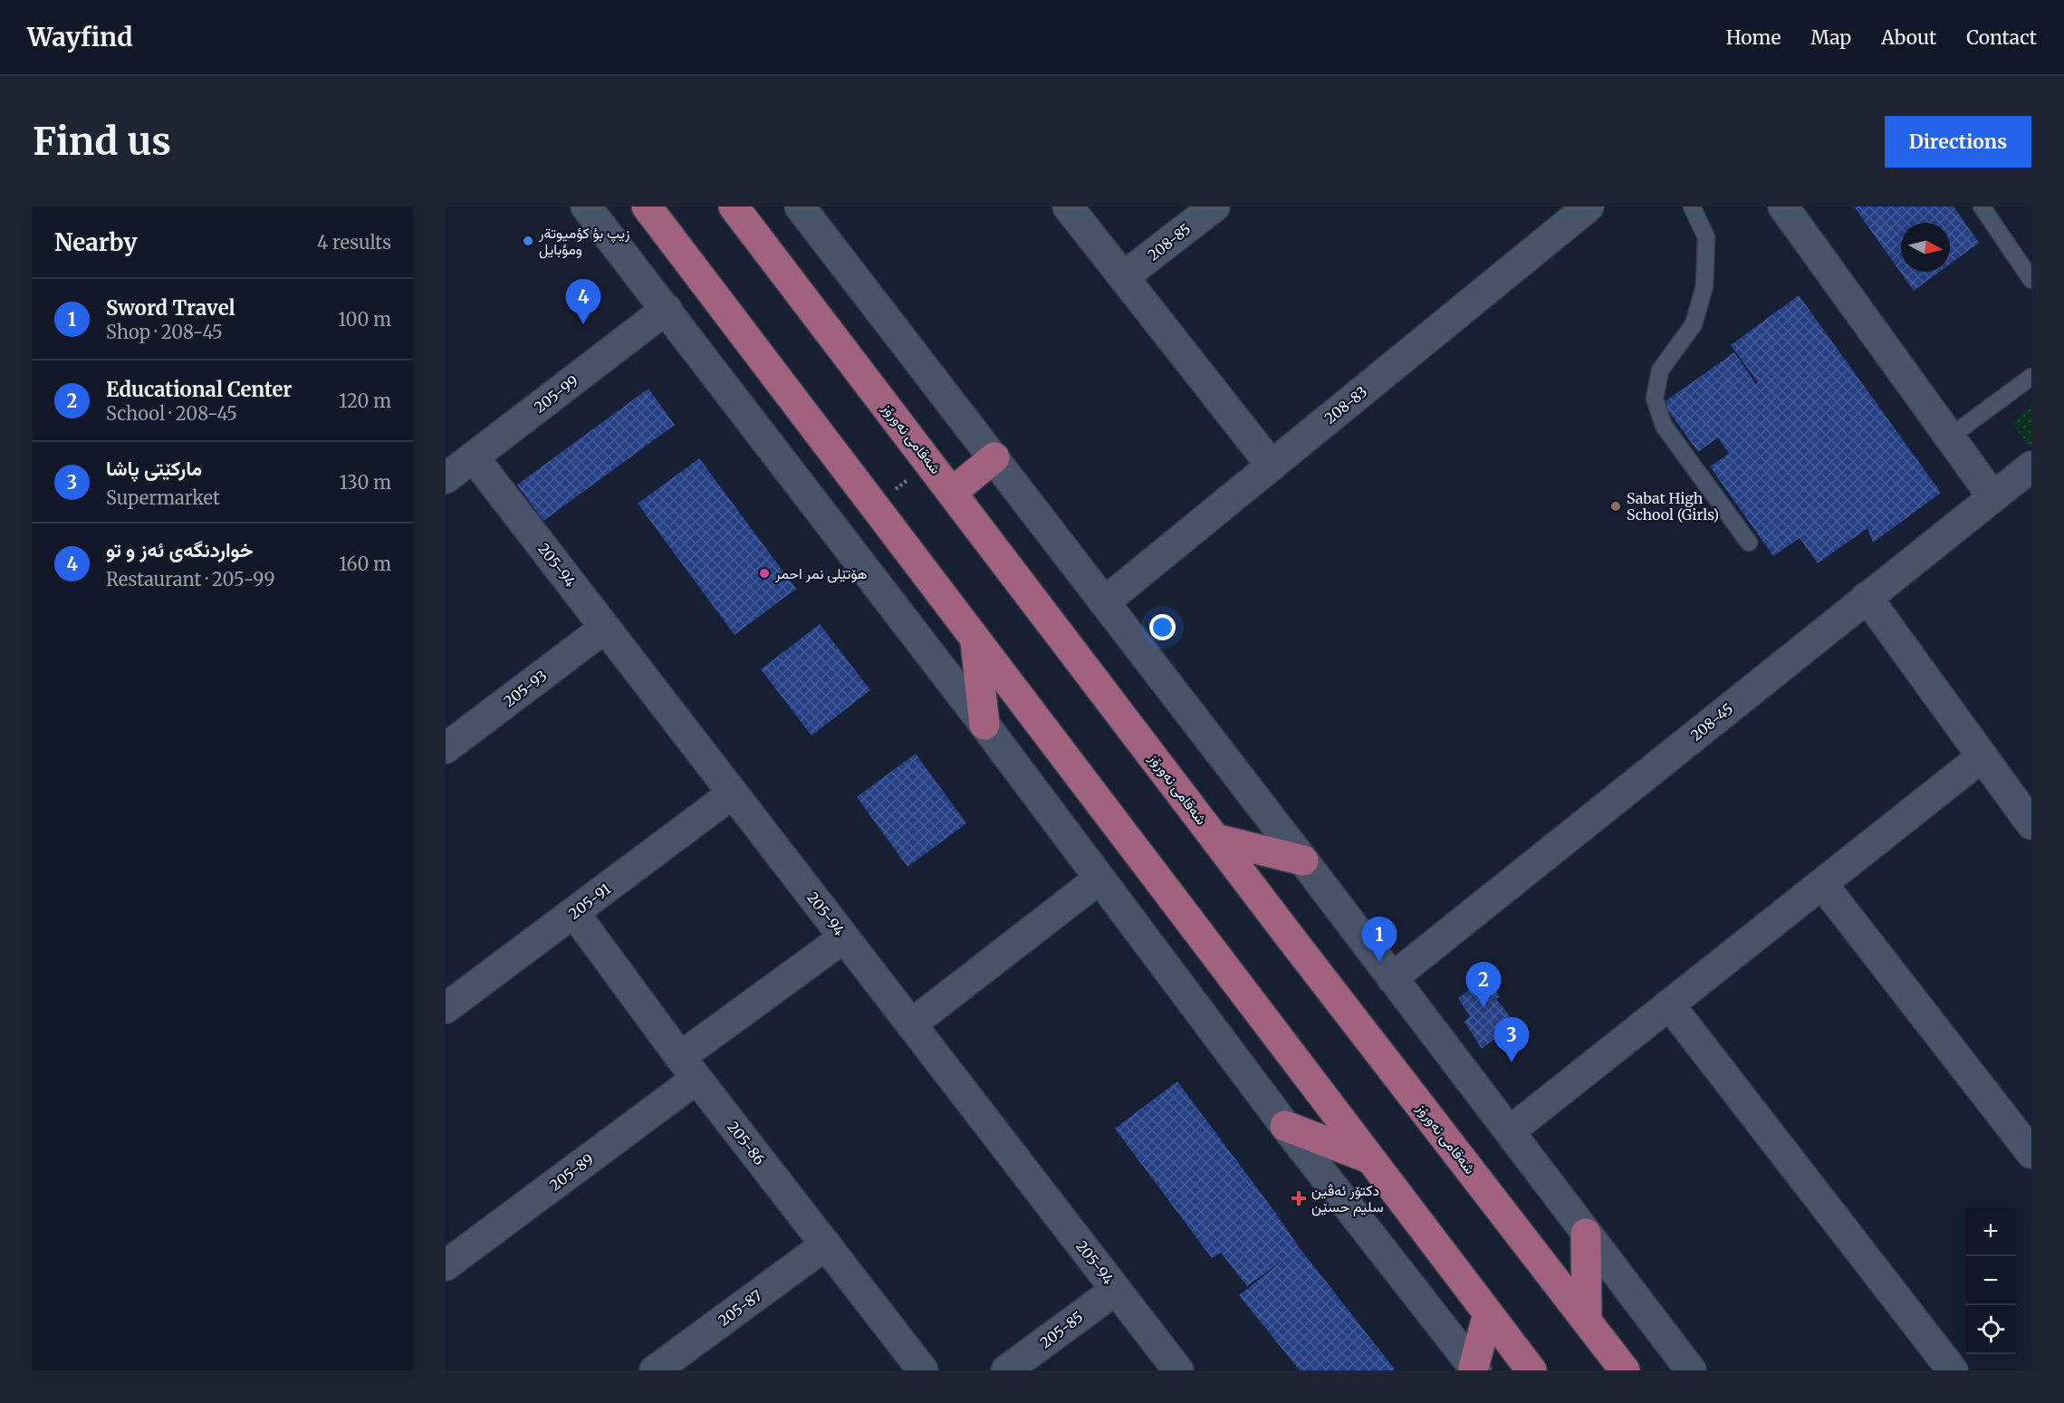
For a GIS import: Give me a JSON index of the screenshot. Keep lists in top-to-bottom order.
{
  "streets": {
    "main road": ["شەقامی نەورۆز"],
    "street": [
      "208-85",
      "205-99",
      "208-83",
      "205-94",
      "205-93",
      "208-45",
      "205-91",
      "205-86",
      "205-89",
      "205-87",
      "205-85"
    ]
  },
  "crossings": [
    ["205-99", "205-94"],
    ["205-94", "205-93"],
    ["205-94", "205-91"],
    ["205-94", "205-89"],
    ["205-94", "205-85"],
    ["205-91", "205-86"],
    ["205-86", "205-89"],
    ["205-86", "205-87"]
  ],
  "places": {
    "other": ["زيپ بؤ كؤميوتةر ومؤبايل", "Sabat High School (Girls)", "هۆتێلی نمر احمر"],
    "health": ["دکتۆر ئەڤین سلیم حسێن"]
  },
  "north": "right",
  "page": {
    "header": "Wayfind",
    "nav": [
      "Home",
      "Map",
      "About",
      "Contact"
    ],
    "buttons": "Directions",
    "title": "Find us",
    "heading": ["Nearby", "4 results"],
    "list": [
      {
        "mark": "1",
        "name": "Sword Travel",
        "note": "Shop · 208-45",
        "value": "100 m"
      },
      {
        "mark": "2",
        "name": "Educational Center",
        "note": "School · 208-45",
        "value": "120 m"
      },
      {
        "mark": "3",
        "name": "مارکێتی پاشا",
        "note": "Supermarket",
        "value": "130 m"
      },
      {
        "mark": "4",
        "name": "خواردنگەی ئەز و تو",
        "note": "Restaurant · 205-99",
        "value": "160 m"
      }
    ],
    "pins": [
      "4",
      "1",
      "2",
      "3"
    ],
    "map_buttons": ["+", "−"]
  }
}
